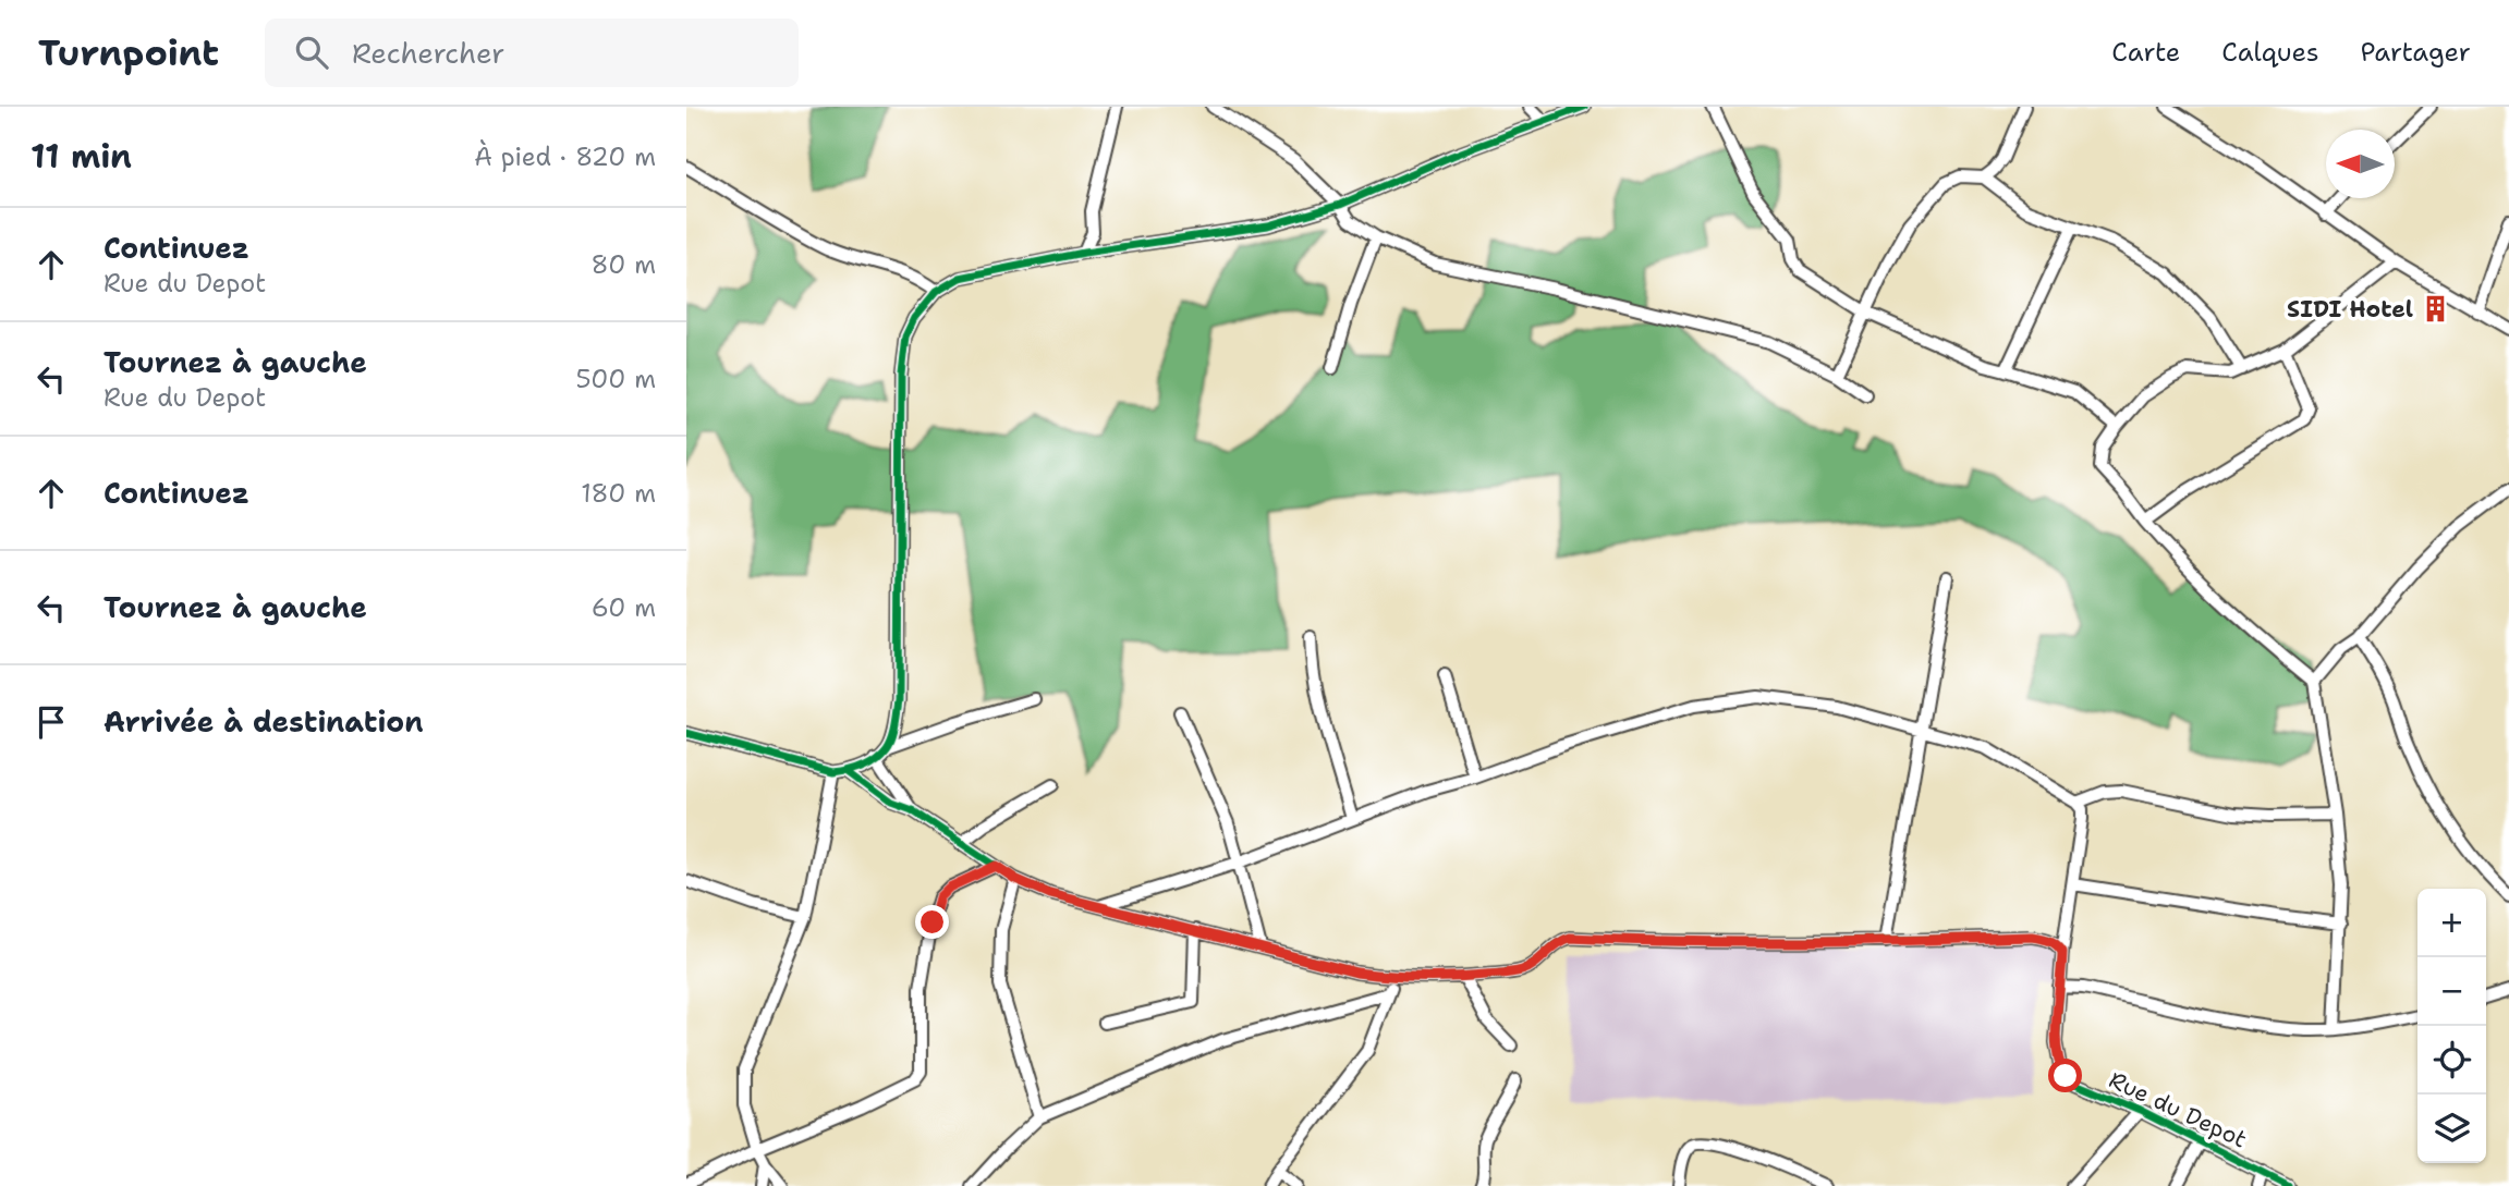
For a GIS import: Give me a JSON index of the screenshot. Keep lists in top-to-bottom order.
{
  "streets": {
    "street": ["Rue du Depot"]
  },
  "places": {
    "building": ["SIDI Hotel"]
  },
  "north": "left",
  "page": {
    "header": "Turnpoint",
    "search": "Rechercher",
    "nav": ["Carte", "Calques", "Partager"],
    "heading": ["11 min", "À pied · 820 m"],
    "list": [
      ["Continuez", "Rue du Depot", "80 m"],
      ["Tournez à gauche", "Rue du Depot", "500 m"],
      ["Continuez", "180 m"],
      ["Tournez à gauche", "60 m"],
      "Arrivée à destination"
    ],
    "map_buttons": ["+", "−"]
  }
}
